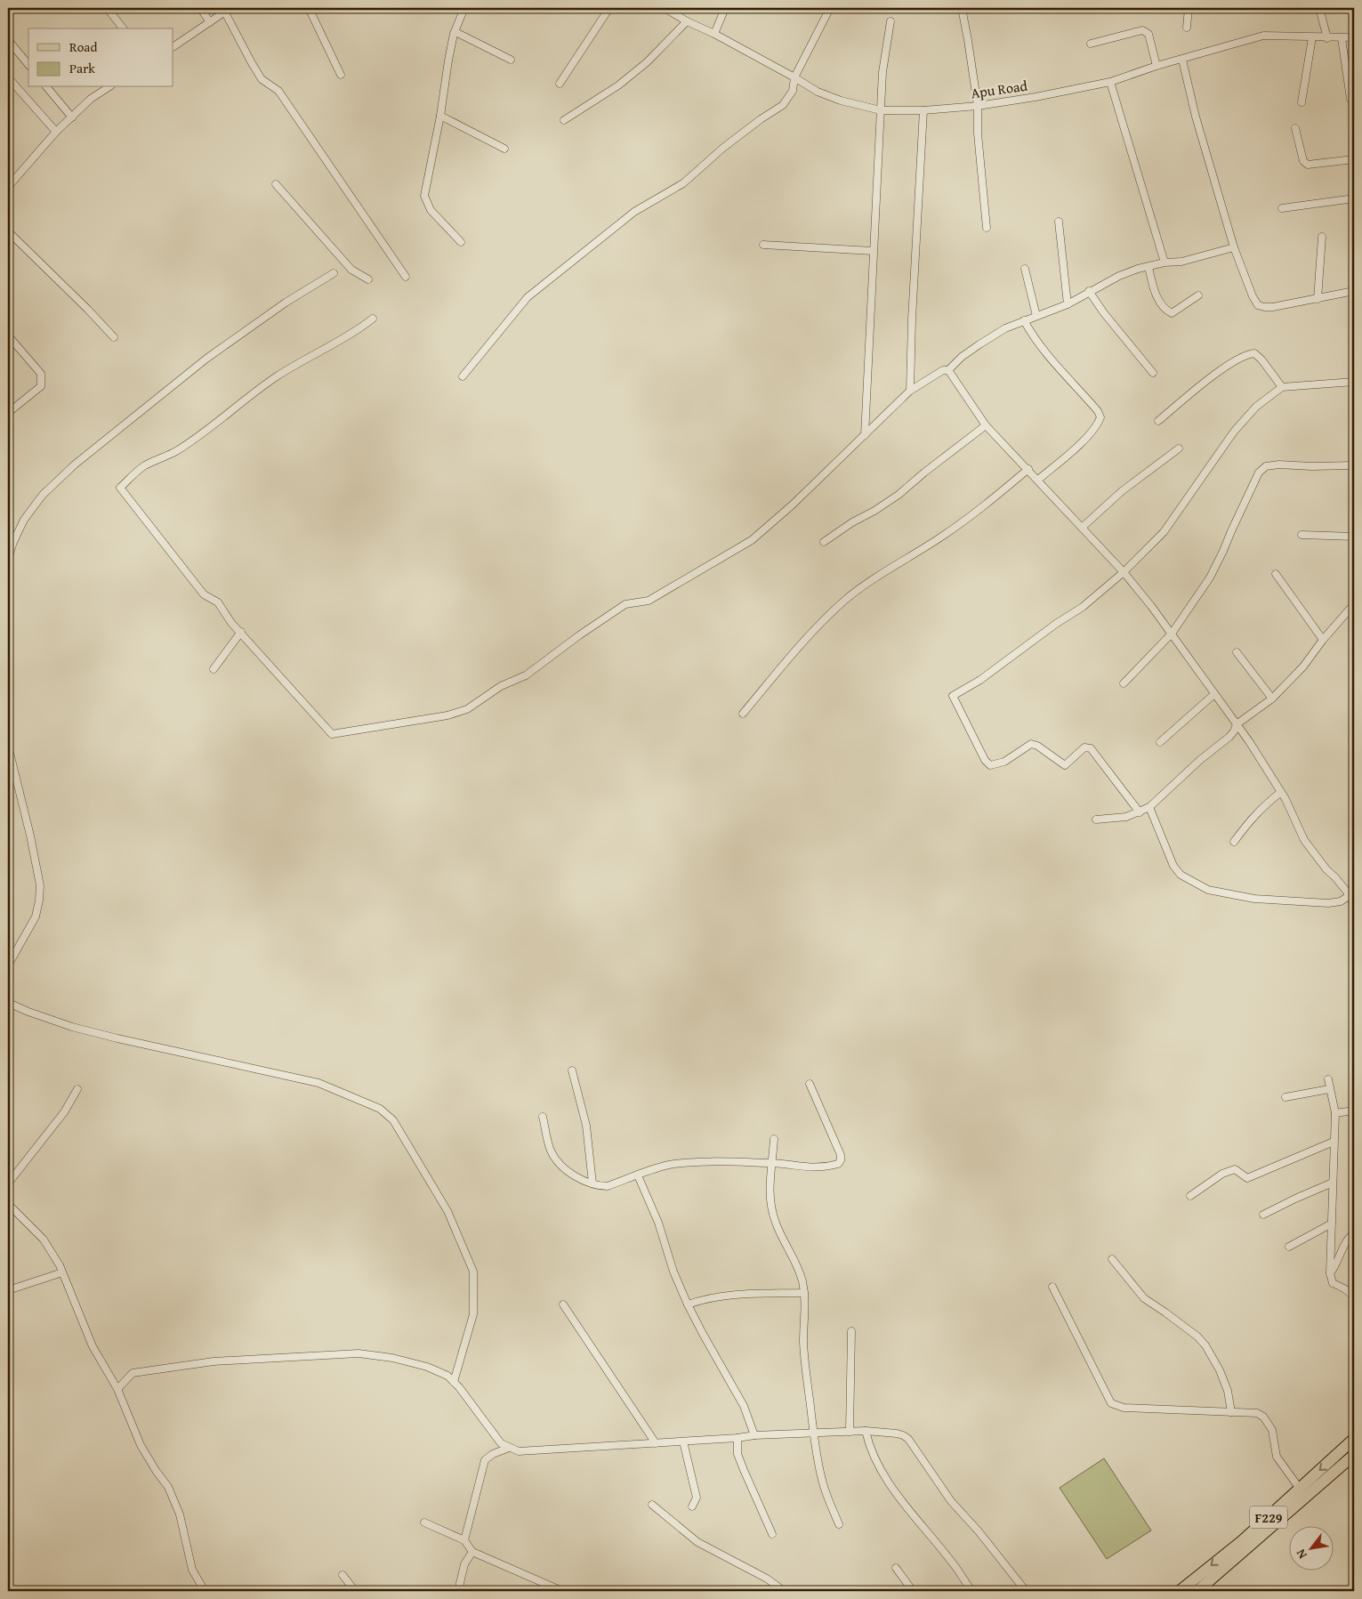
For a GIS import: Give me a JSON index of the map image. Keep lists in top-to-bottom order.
{
  "streets": {
    "main road": ["F229"],
    "street": ["Apu Road"]
  },
  "legend": ["Road", "Park"],
  "north": "bottom left"
}
